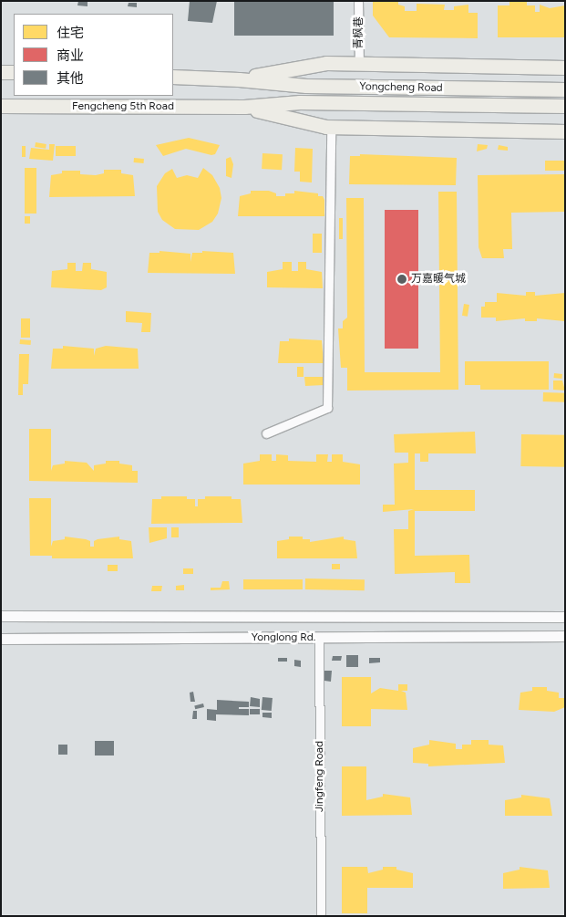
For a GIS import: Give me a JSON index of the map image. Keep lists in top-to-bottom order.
{
  "streets": {
    "main road": ["Yongcheng Road", "Fengcheng 5th Road"],
    "street": ["青枫巷", "Yonglong Rd.", "Jingfeng Road"]
  },
  "crossings": [
    ["Yongcheng Road", "Fengcheng 5th Road"],
    ["Yonglong Rd.", "Jingfeng Road"]
  ],
  "places": ["万嘉暖气城"],
  "legend": ["住宅", "商业", "其他"]
}
